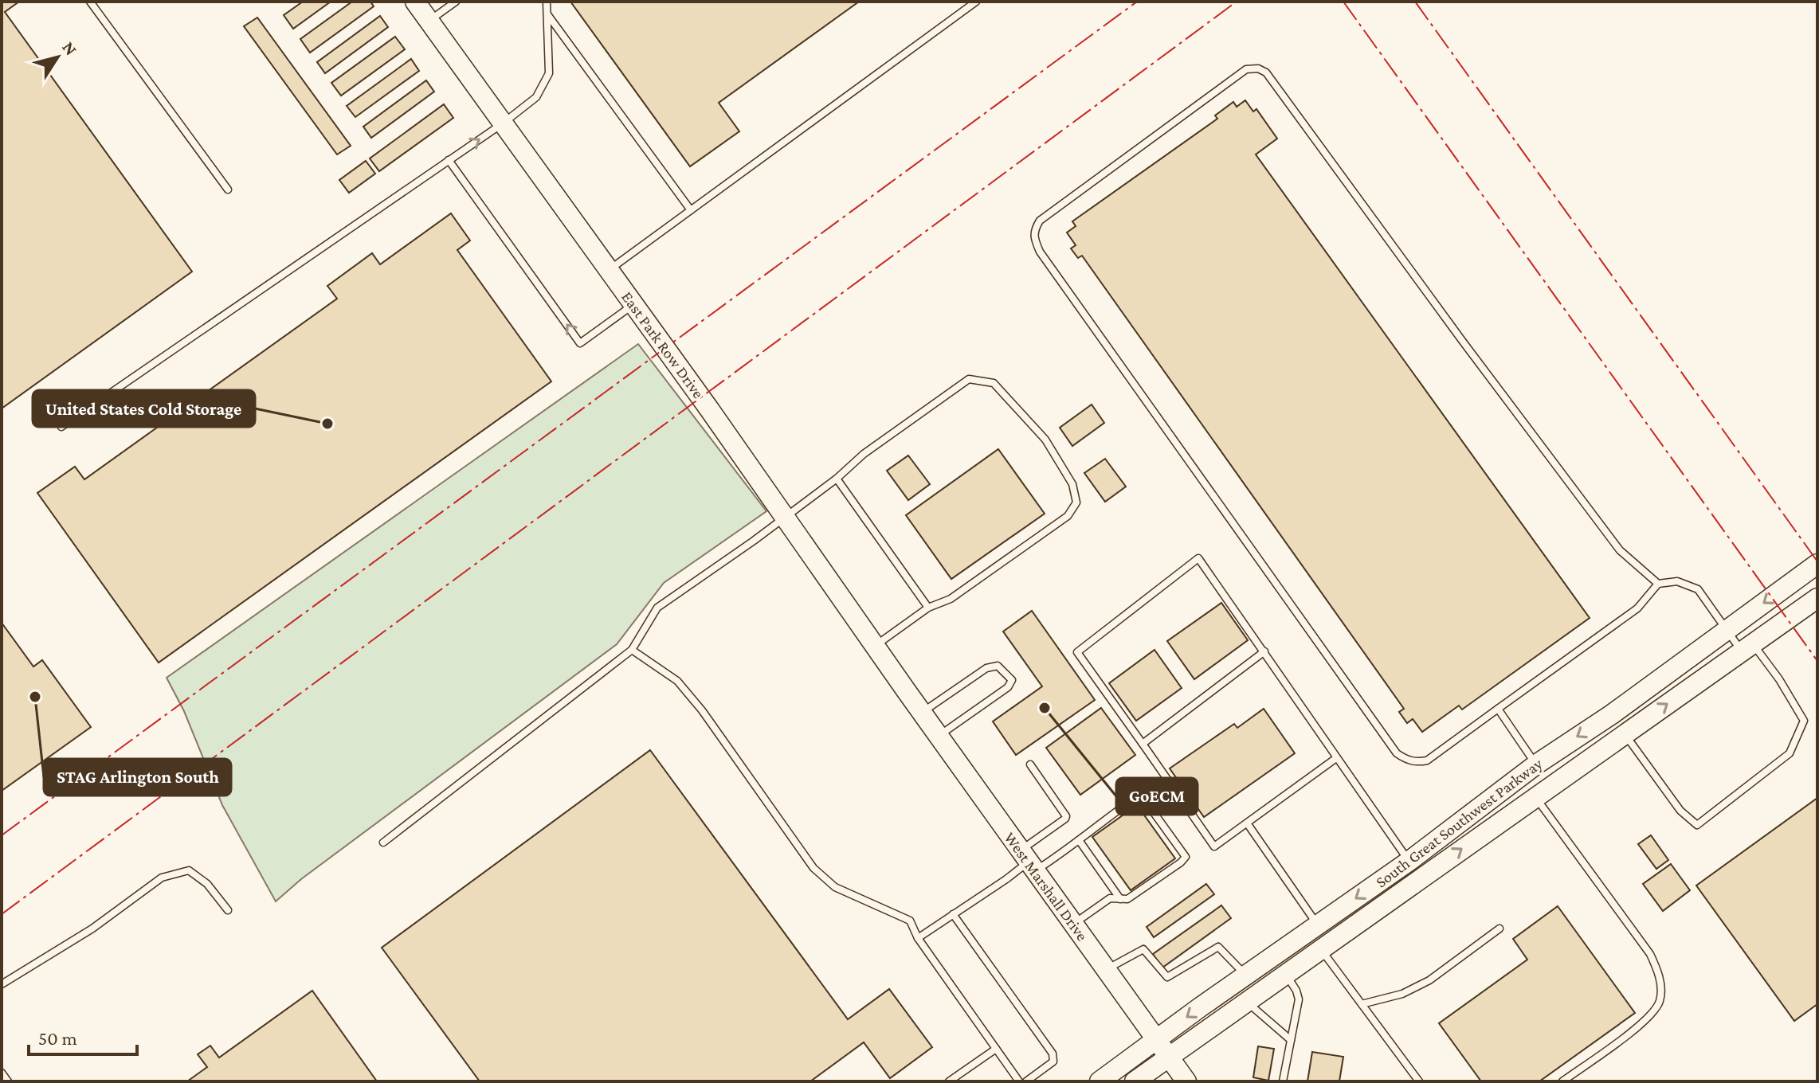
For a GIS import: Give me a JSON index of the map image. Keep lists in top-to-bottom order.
{
  "streets": {
    "main road": ["East Park Row Drive", "South Great Southwest Parkway", "West Marshall Drive"]
  },
  "crossings": [
    ["East Park Row Drive", "West Marshall Drive"],
    ["South Great Southwest Parkway", "West Marshall Drive"]
  ],
  "places": ["United States Cold Storage", "STAG Arlington South", "GoECM"],
  "scale_bar": "50 m",
  "north": "top right"
}
